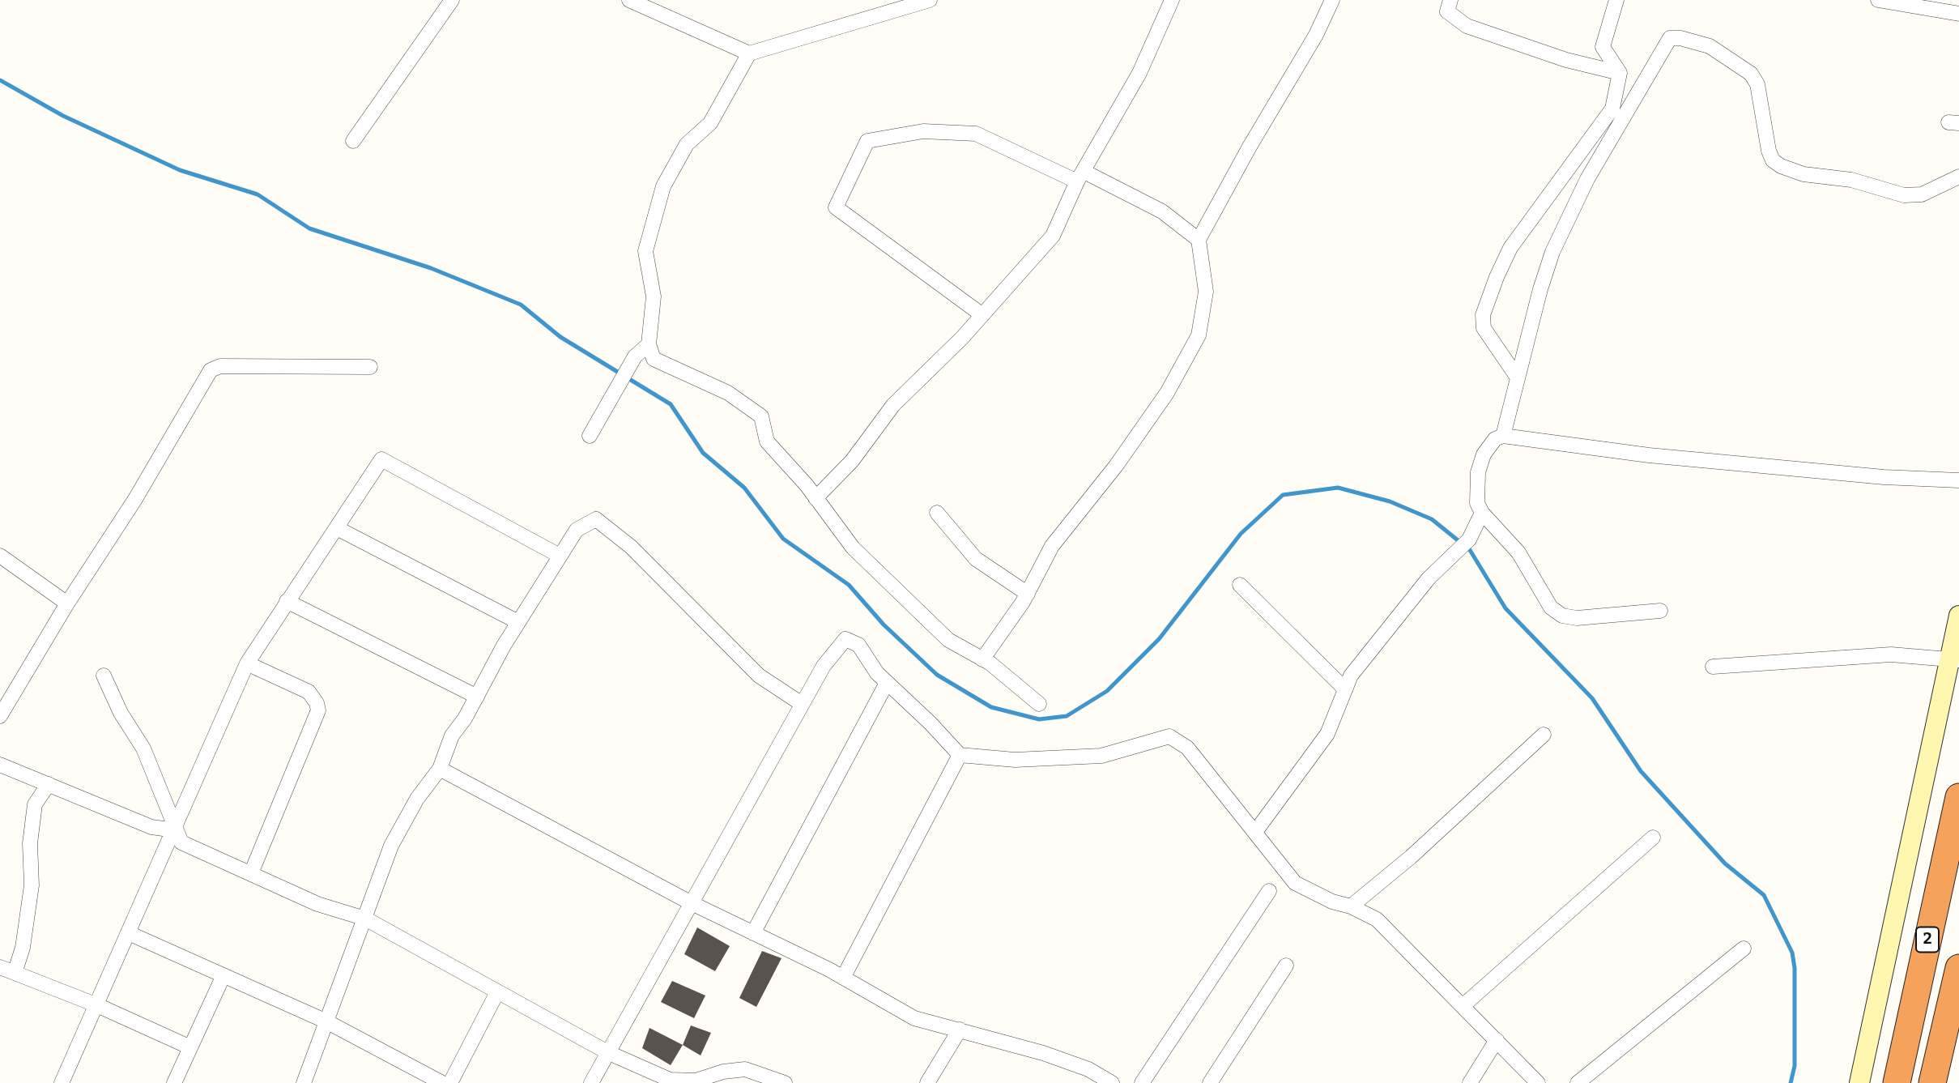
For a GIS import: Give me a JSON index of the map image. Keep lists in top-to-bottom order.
{
  "streets": {
    "highway": ["2"]
  }
}
